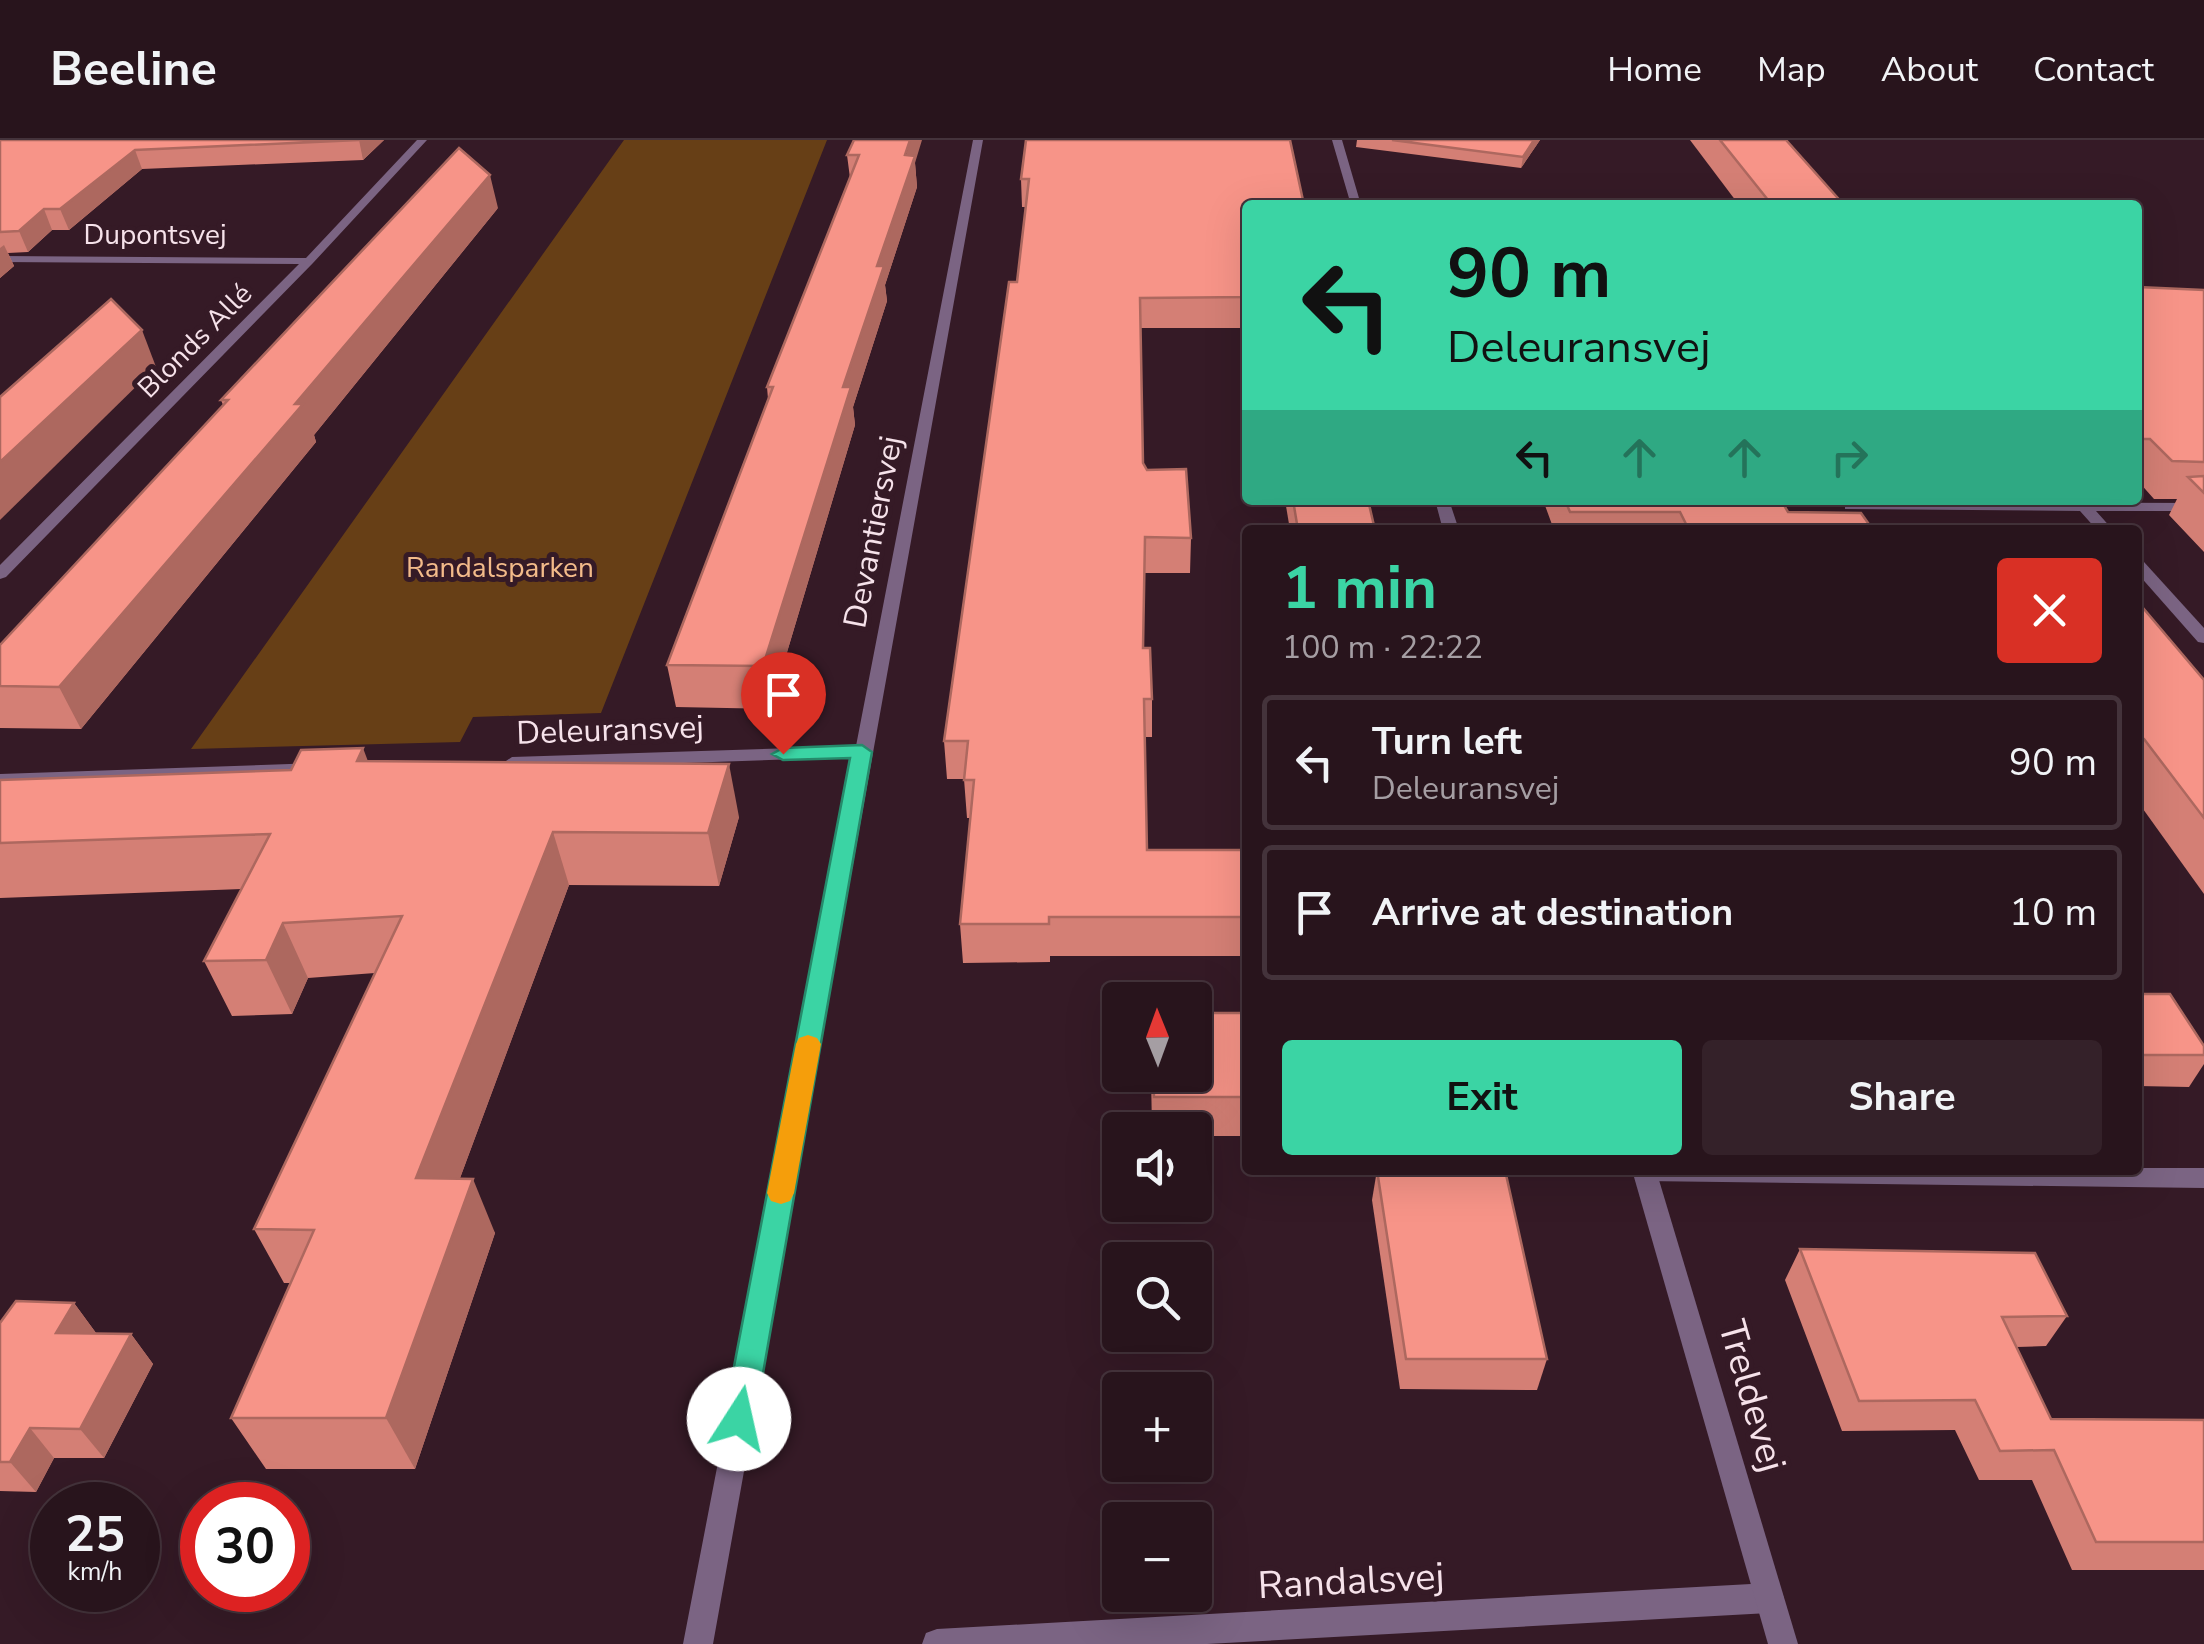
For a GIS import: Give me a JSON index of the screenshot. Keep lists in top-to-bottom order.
{
  "streets": {
    "street": [
      "Dupontsvej",
      "Blonds Allé",
      "Devantiersvej",
      "Deleuransvej",
      "Treldevej",
      "Randalsvej"
    ]
  },
  "crossings": [
    ["Dupontsvej", "Blonds Allé"],
    ["Devantiersvej", "Deleuransvej"],
    ["Treldevej", "Randalsvej"]
  ],
  "parks": ["Randalsparken"],
  "north": "top",
  "page": {
    "header": "Beeline",
    "nav": [
      "Home",
      "Map",
      "About",
      "Contact"
    ],
    "turn": ["90 m", "Deleuransvej"],
    "heading": ["1 min", "100 m · 22:22"],
    "list": [
      {
        "name": "Turn left",
        "note": "Deleuransvej",
        "value": "90 m"
      },
      {
        "name": "Arrive at destination",
        "value": "10 m"
      }
    ],
    "map_buttons": ["+", "−"],
    "buttons": ["Exit", "Share"],
    "speed": "25 km/h",
    "limit": "30"
  }
}
